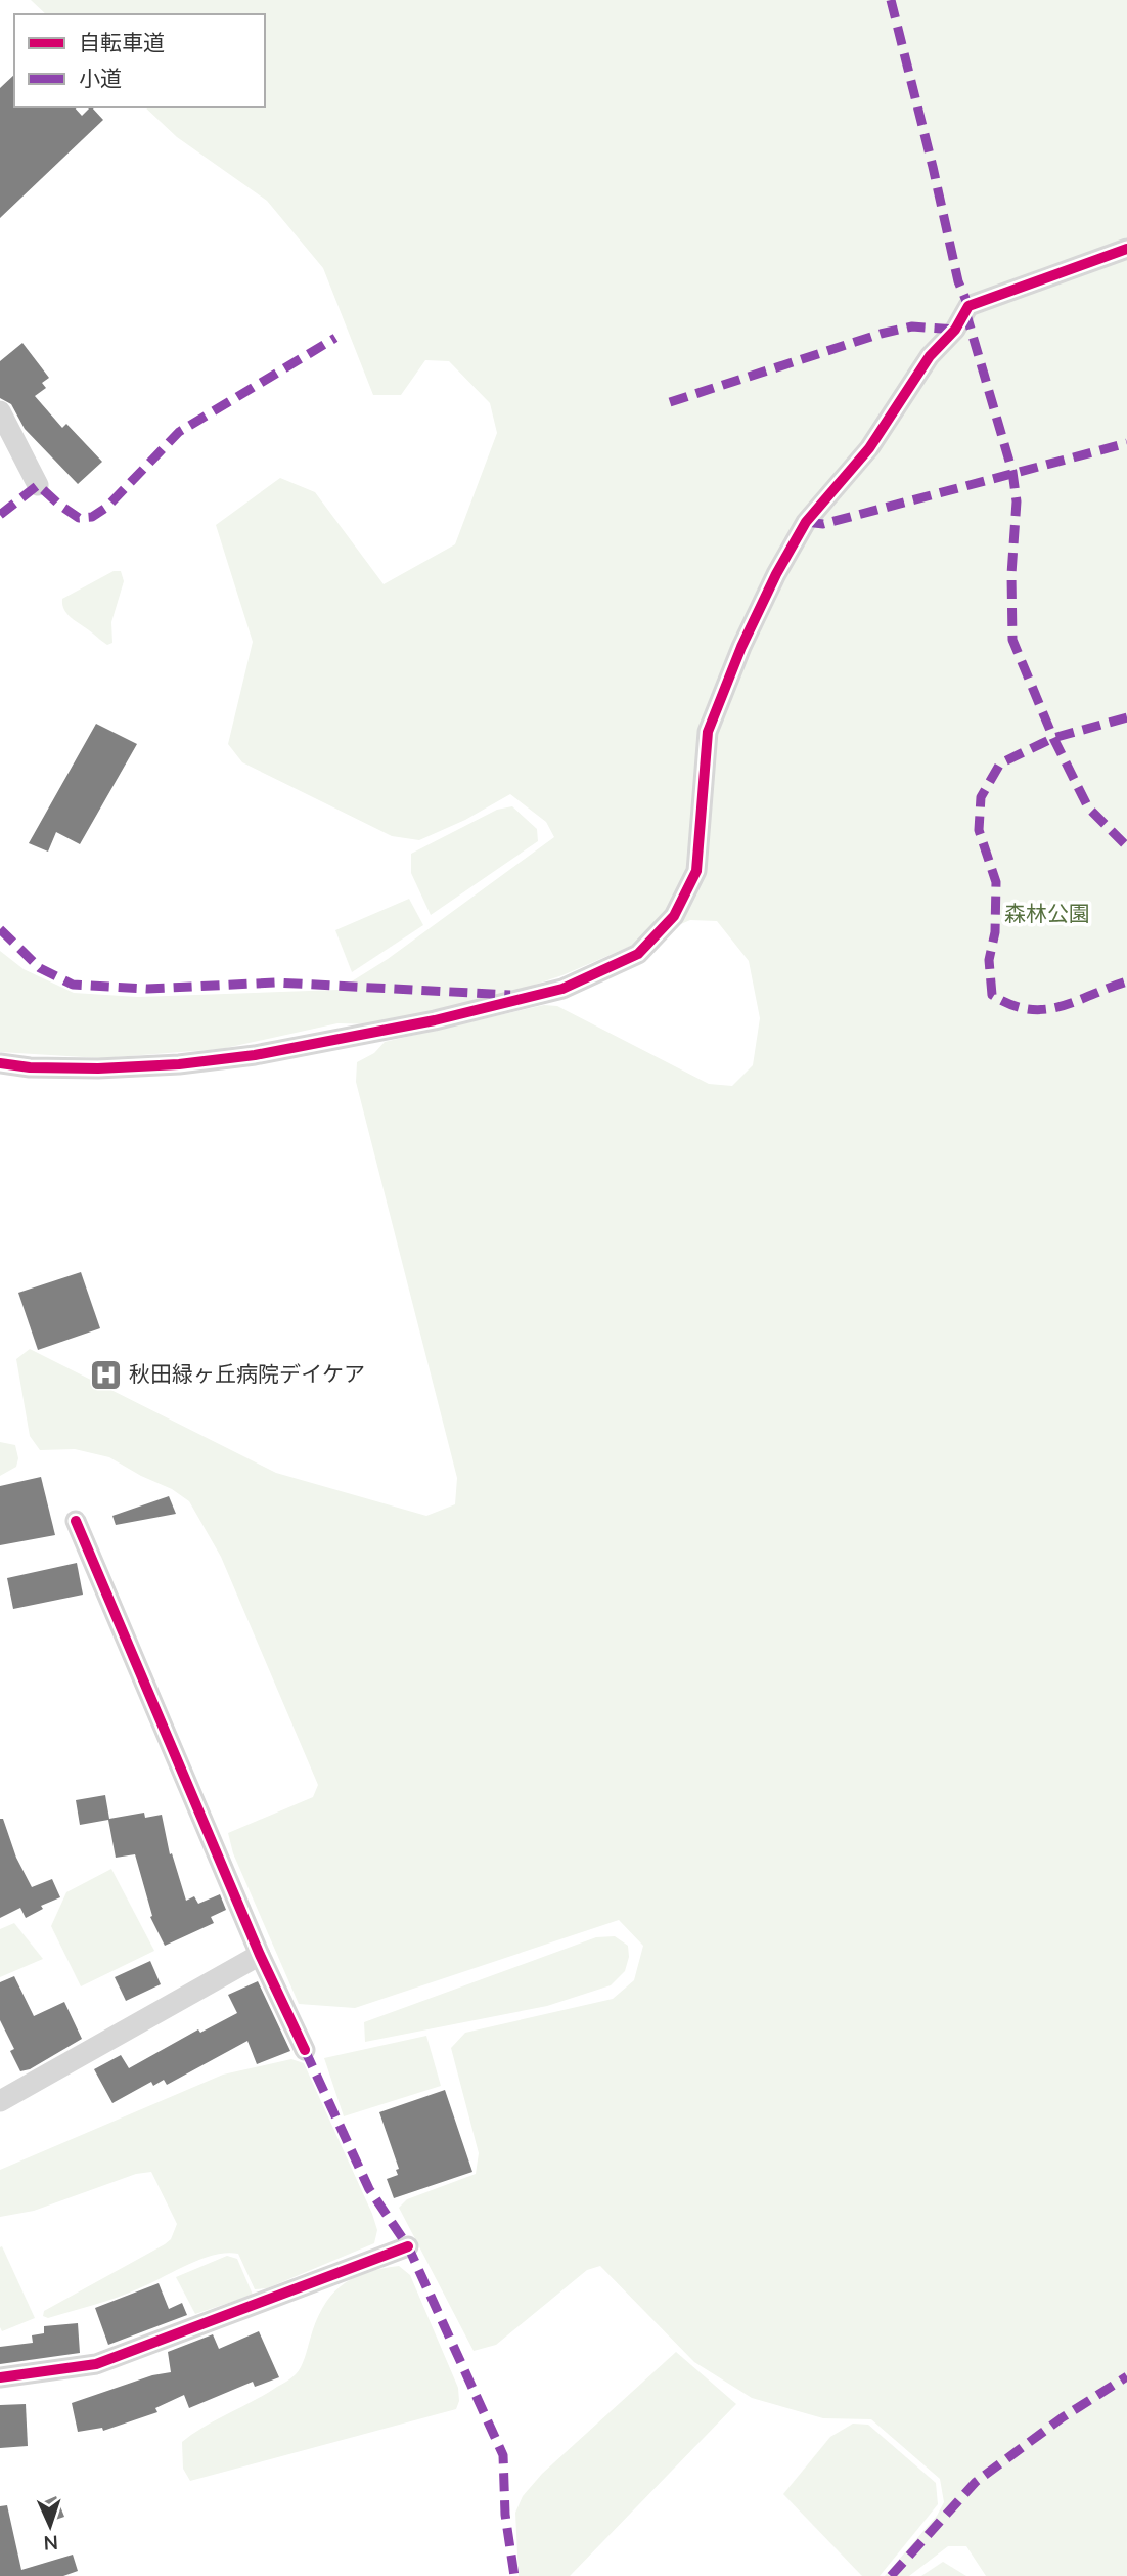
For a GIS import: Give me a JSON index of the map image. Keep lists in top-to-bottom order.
{
  "parks": ["森林公園"],
  "places": {
    "hospital": ["秋田緑ヶ丘病院デイケア"]
  },
  "legend": ["自転車道", "小道"],
  "north": "bottom"
}
